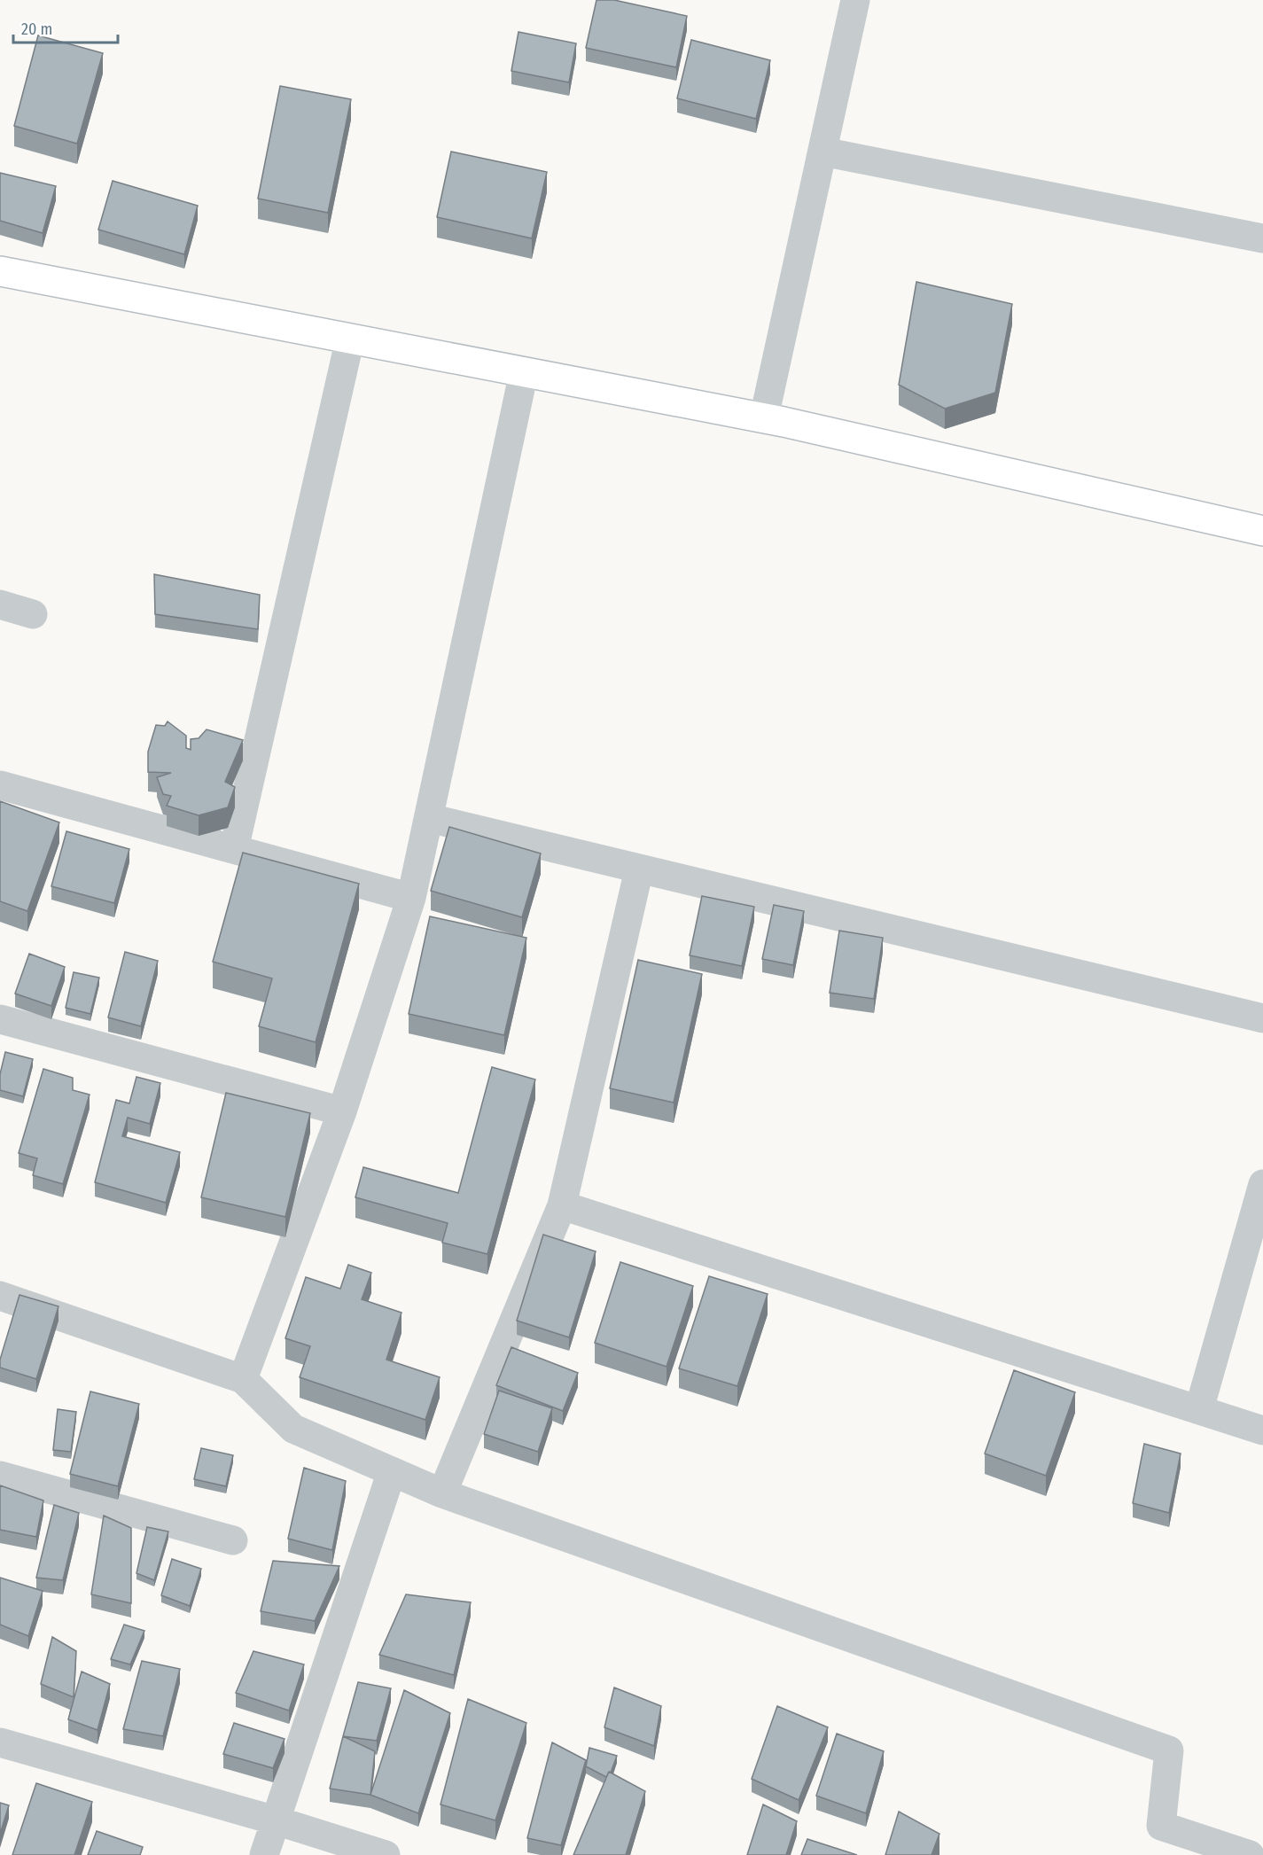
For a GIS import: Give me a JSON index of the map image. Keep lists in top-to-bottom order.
{
  "scale_bar": "20 m"
}
